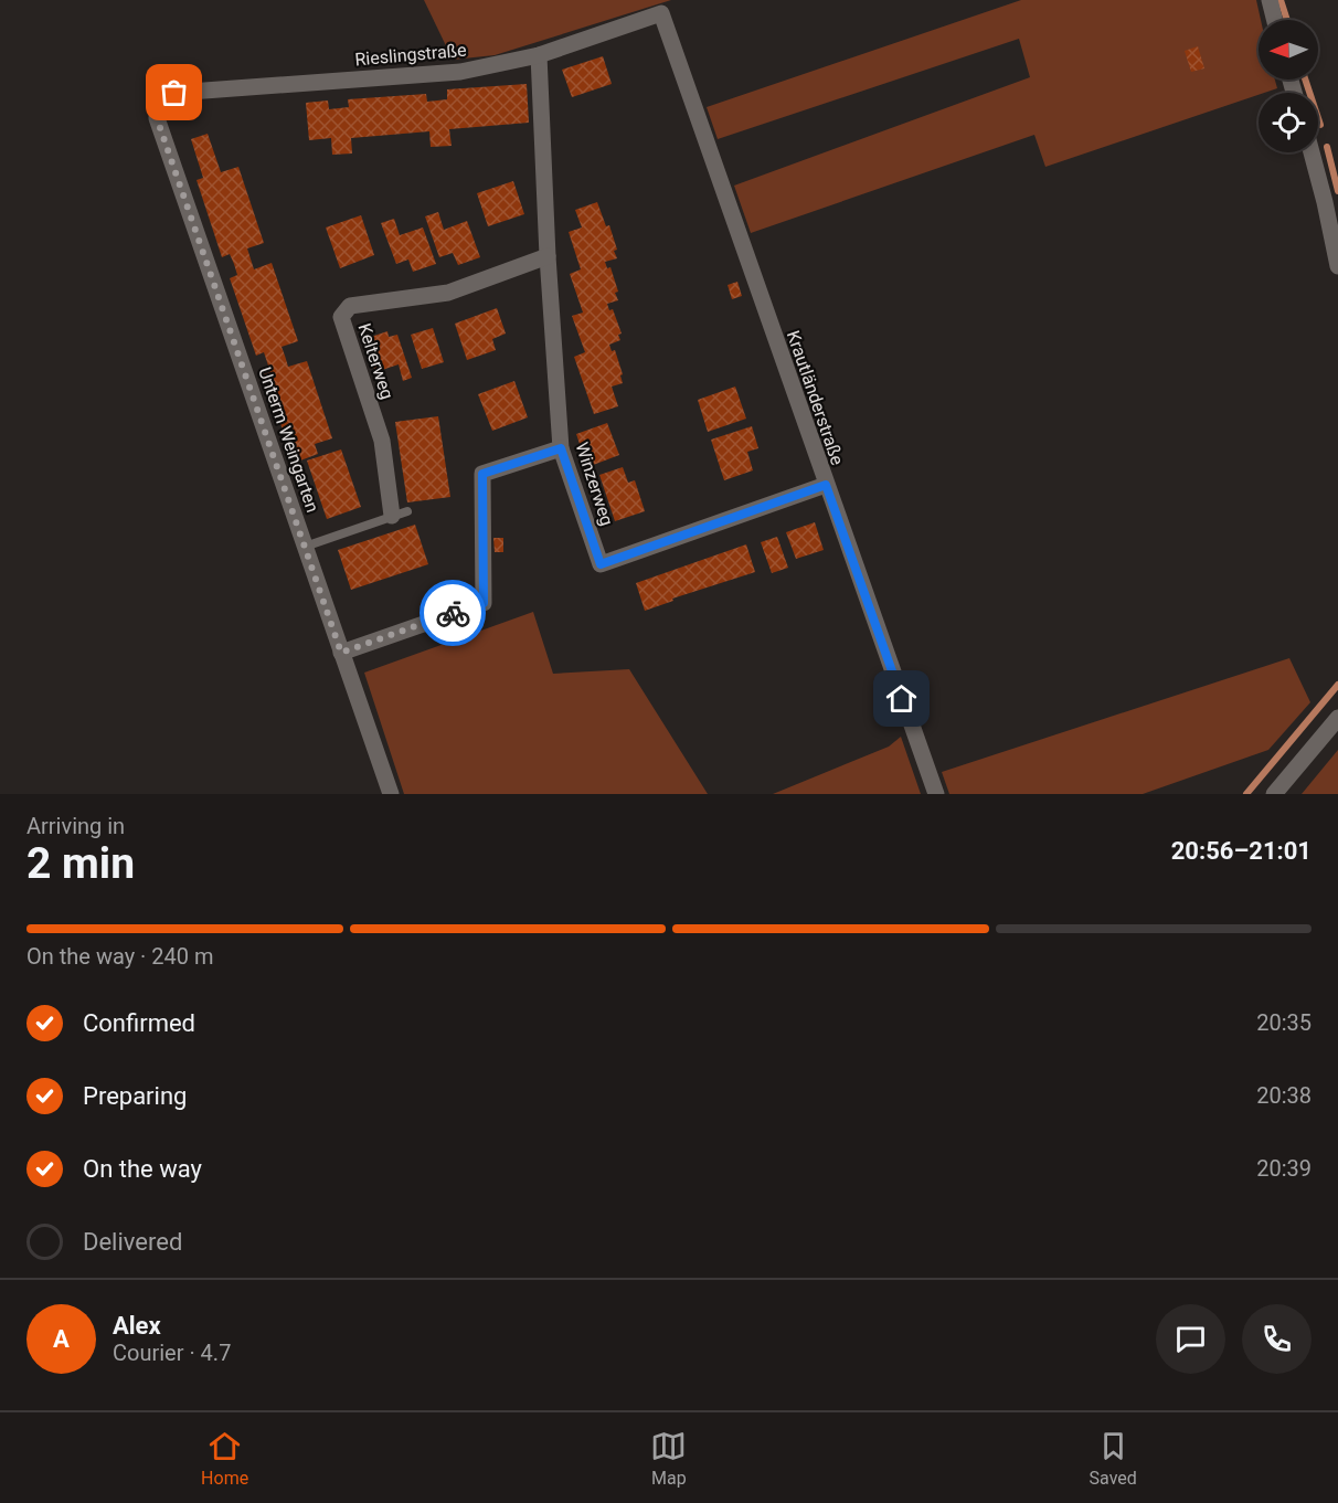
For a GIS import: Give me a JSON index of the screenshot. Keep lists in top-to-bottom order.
{
  "streets": {
    "street": [
      "Rieslingstraße",
      "Kelterweg",
      "Krautländerstraße",
      "Unterm Weingarten",
      "Winzerweg"
    ]
  },
  "crossings": [
    ["Rieslingstraße", "Krautländerstraße"],
    ["Rieslingstraße", "Unterm Weingarten"],
    ["Rieslingstraße", "Winzerweg"],
    ["Kelterweg", "Unterm Weingarten"],
    ["Kelterweg", "Winzerweg"],
    ["Krautländerstraße", "Winzerweg"]
  ],
  "north": "left",
  "page": {
    "heading": ["2 min", "Arriving in", "20:56–21:01"],
    "panel": ["Alex", "Courier · 4.7"],
    "bar": "On the way · 240 m",
    "list": [
      ["Confirmed", "20:35"],
      ["Preparing", "20:38"],
      ["On the way", "20:39"],
      "Delivered"
    ],
    "round": "A",
    "tabs": ["Home", "Map", "Saved"]
  }
}
